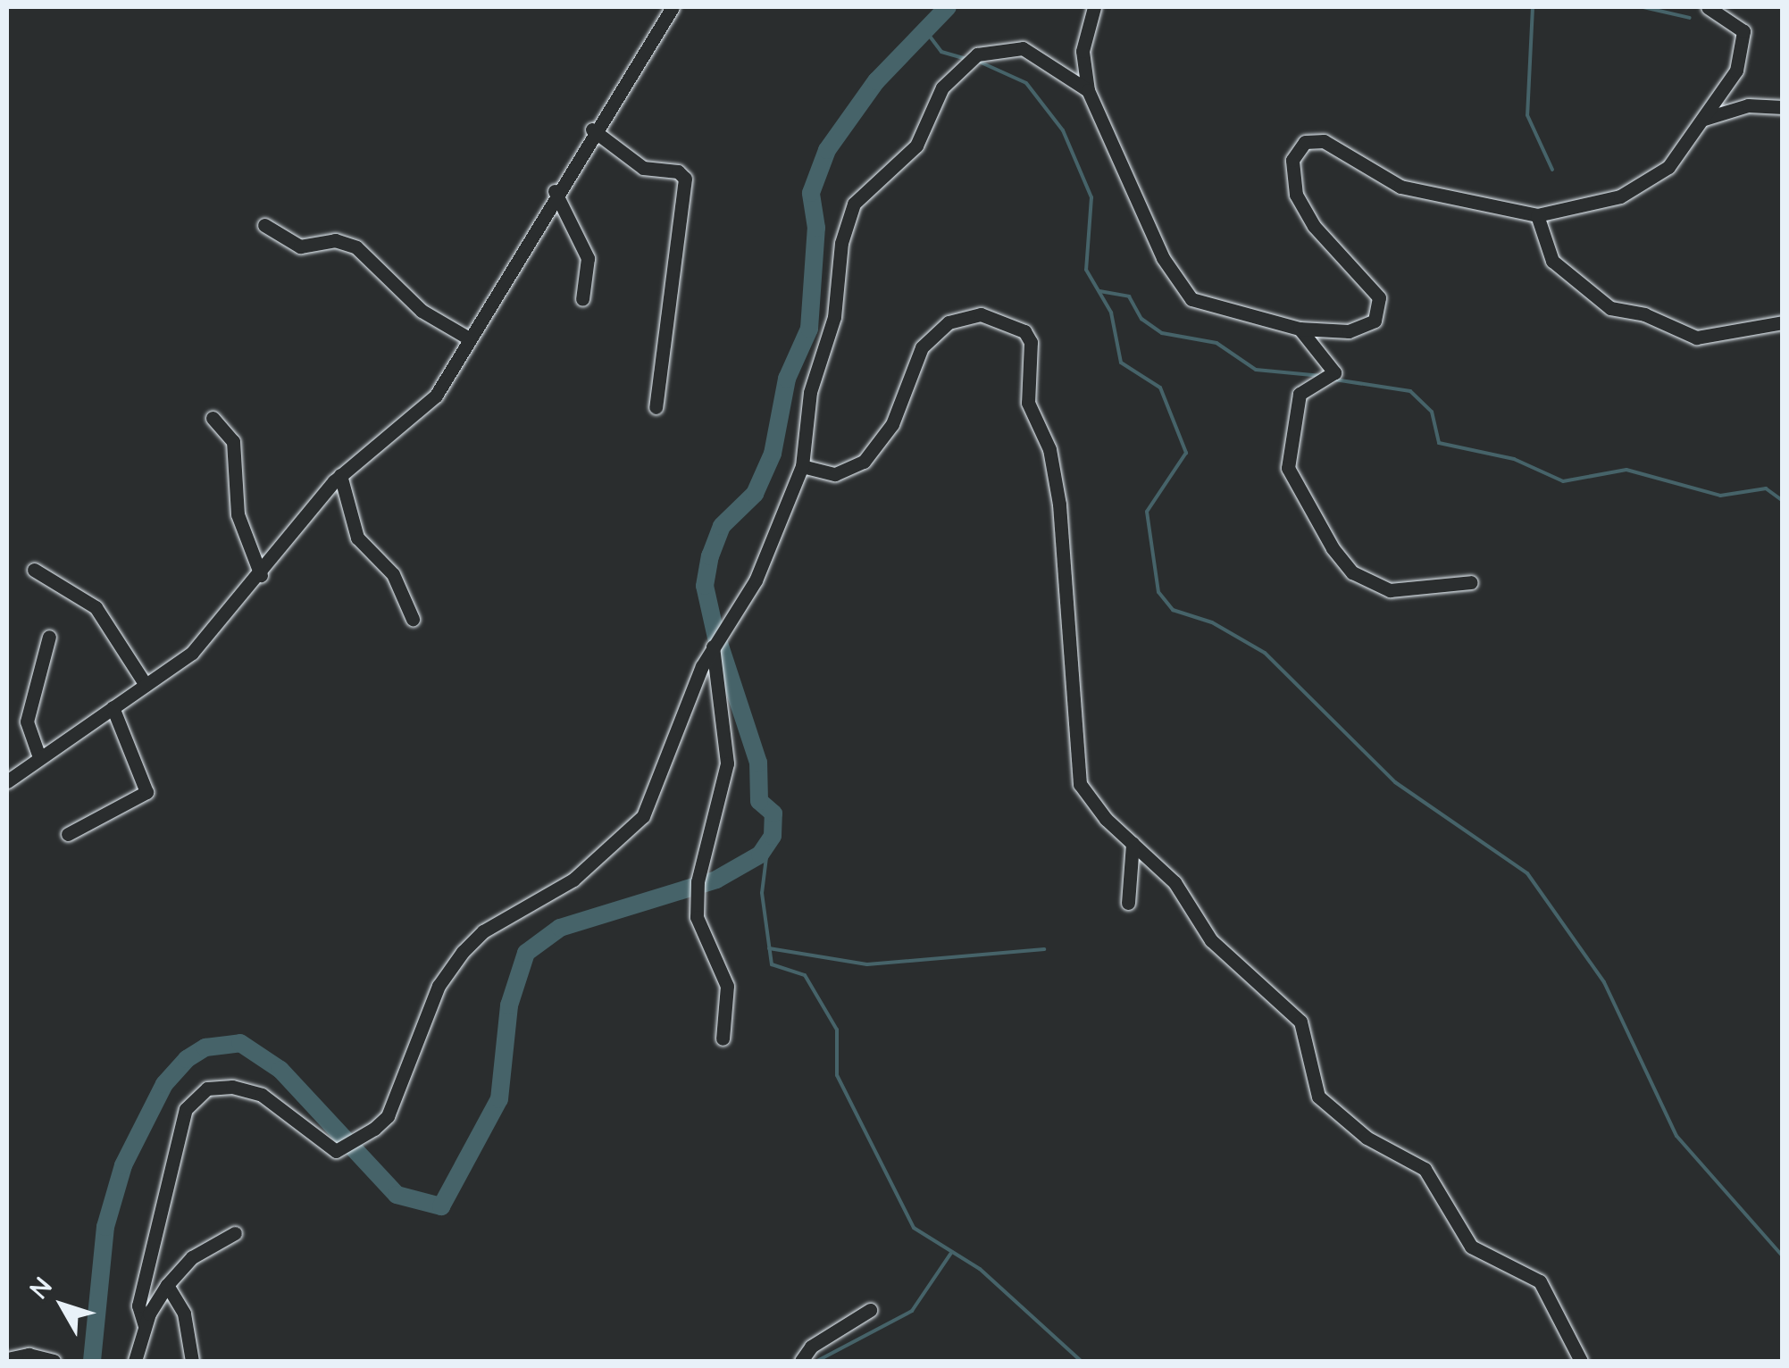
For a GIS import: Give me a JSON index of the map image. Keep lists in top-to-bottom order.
{
  "north": "top left"
}
